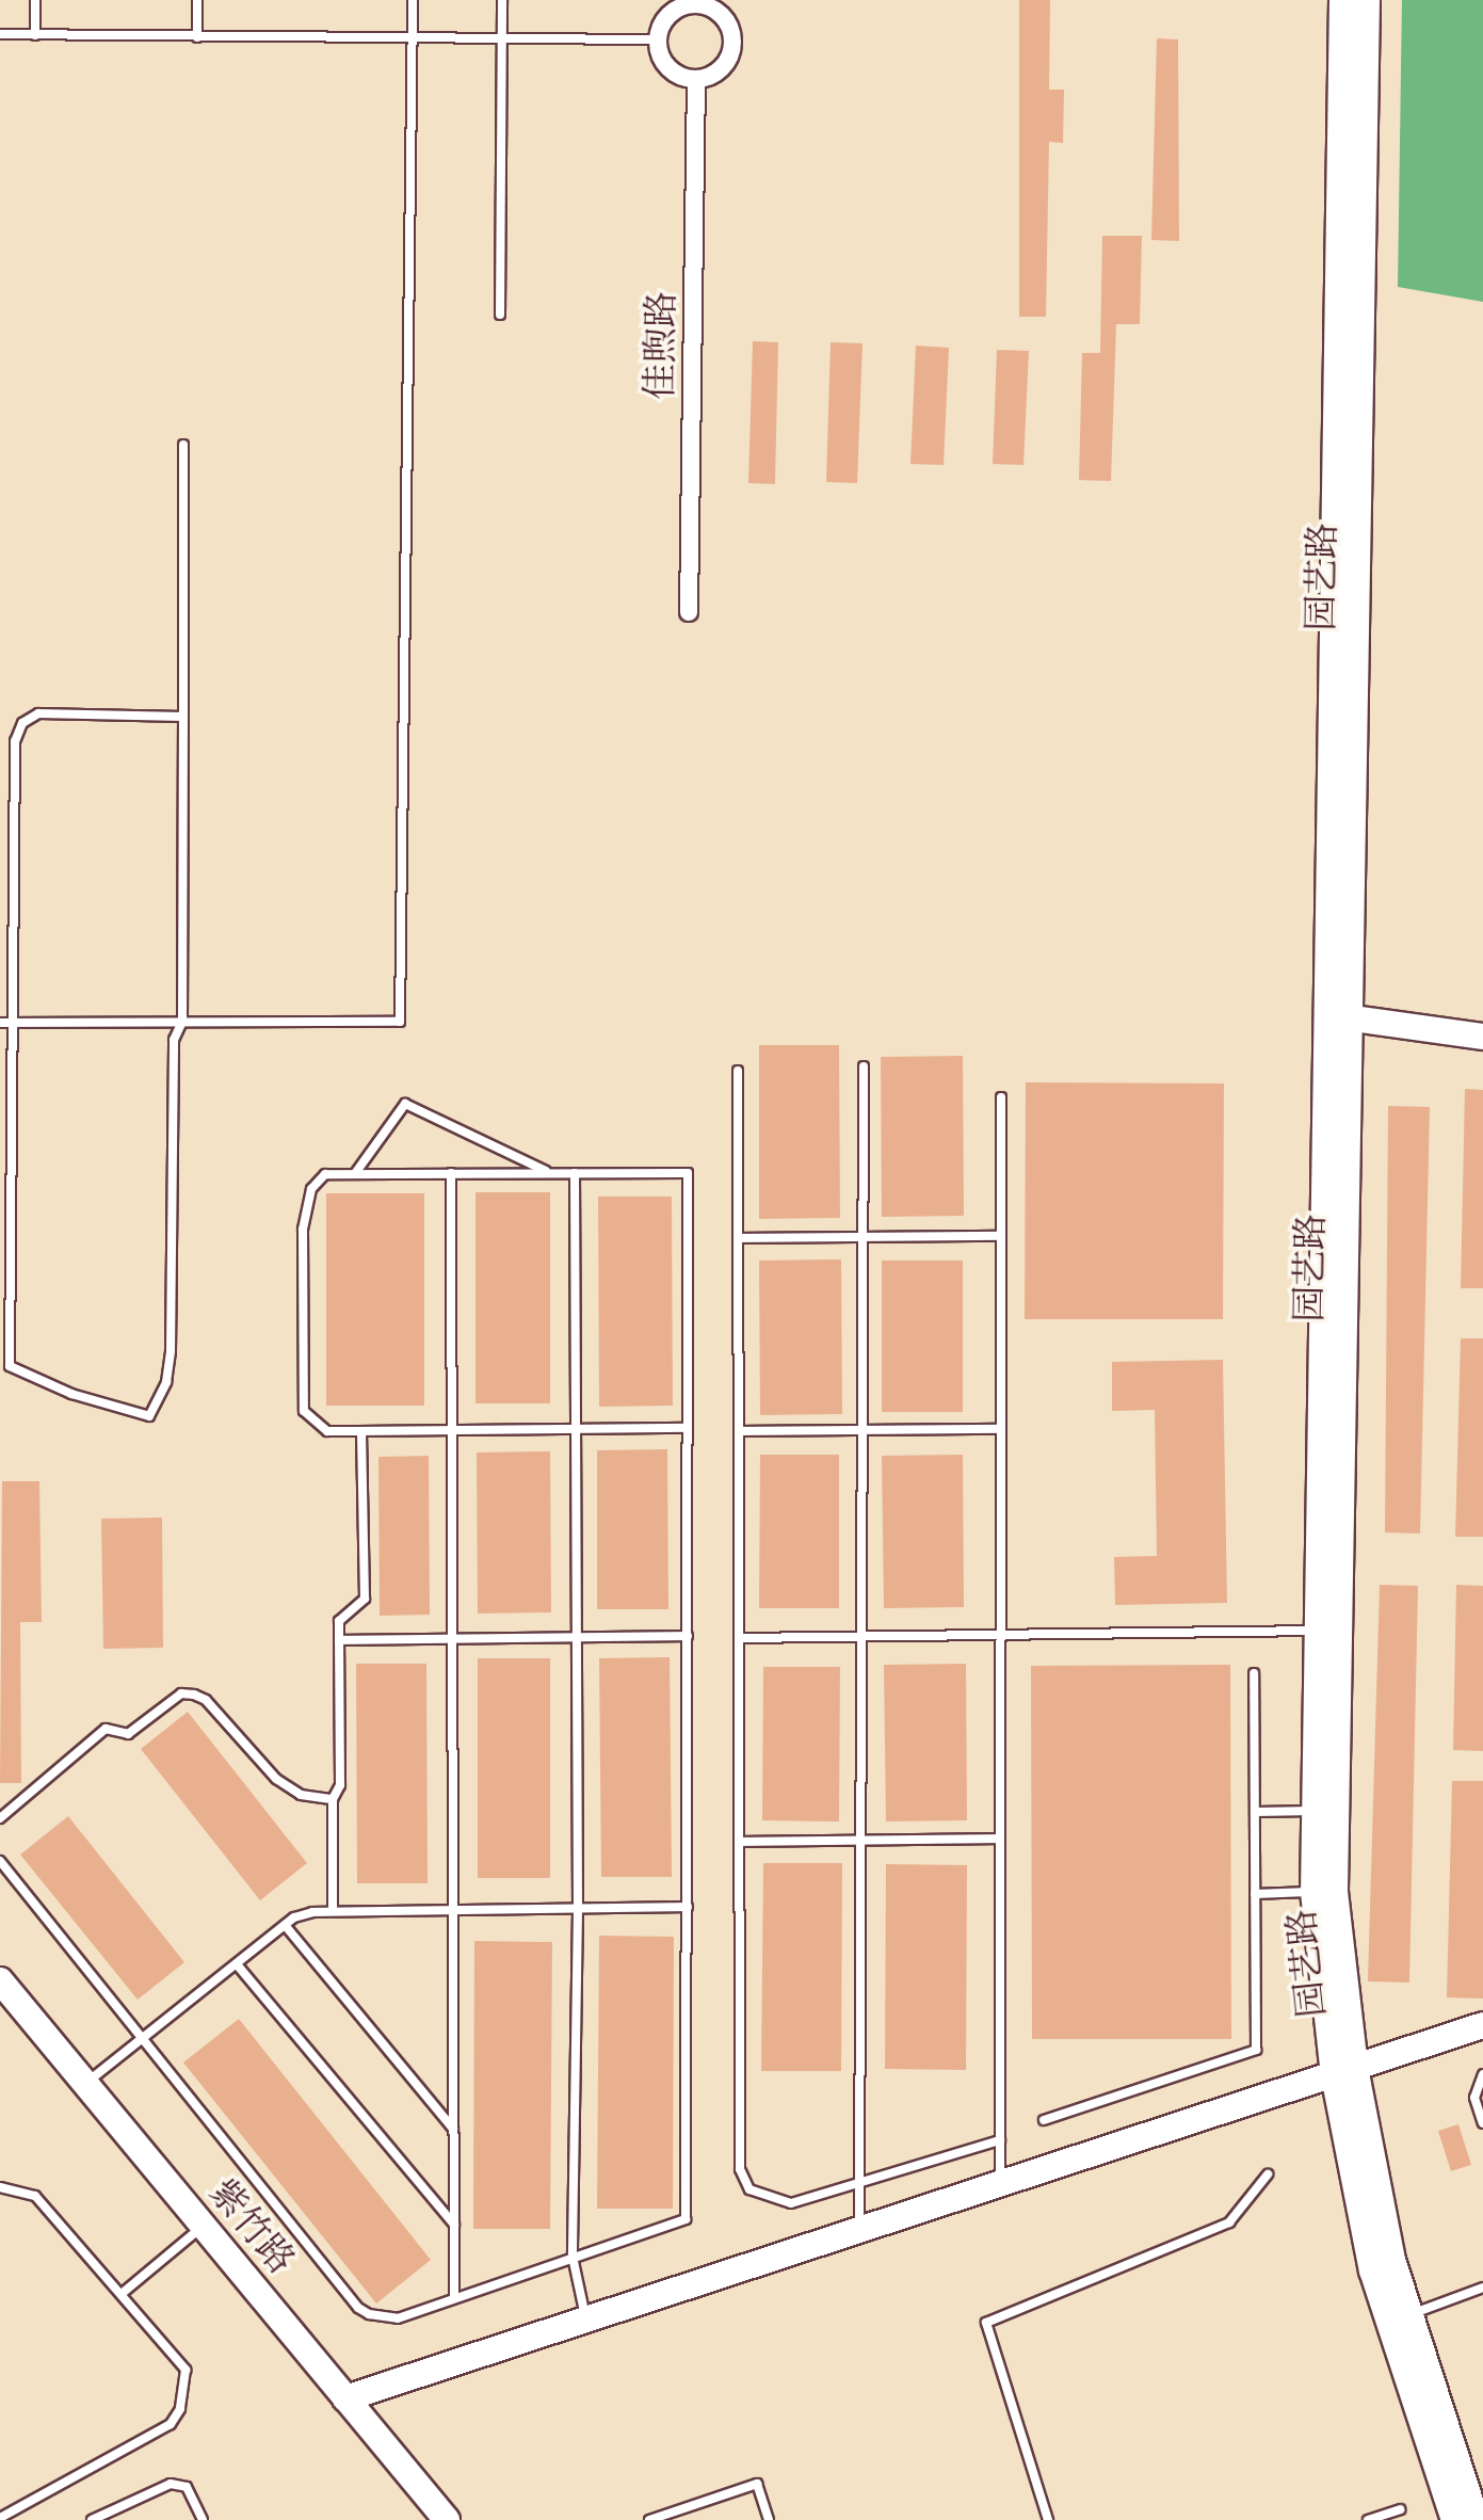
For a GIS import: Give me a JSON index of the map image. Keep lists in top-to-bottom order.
{
  "streets": {
    "street": ["佳煦路", "园艺路", "紫竹路"]
  }
}
